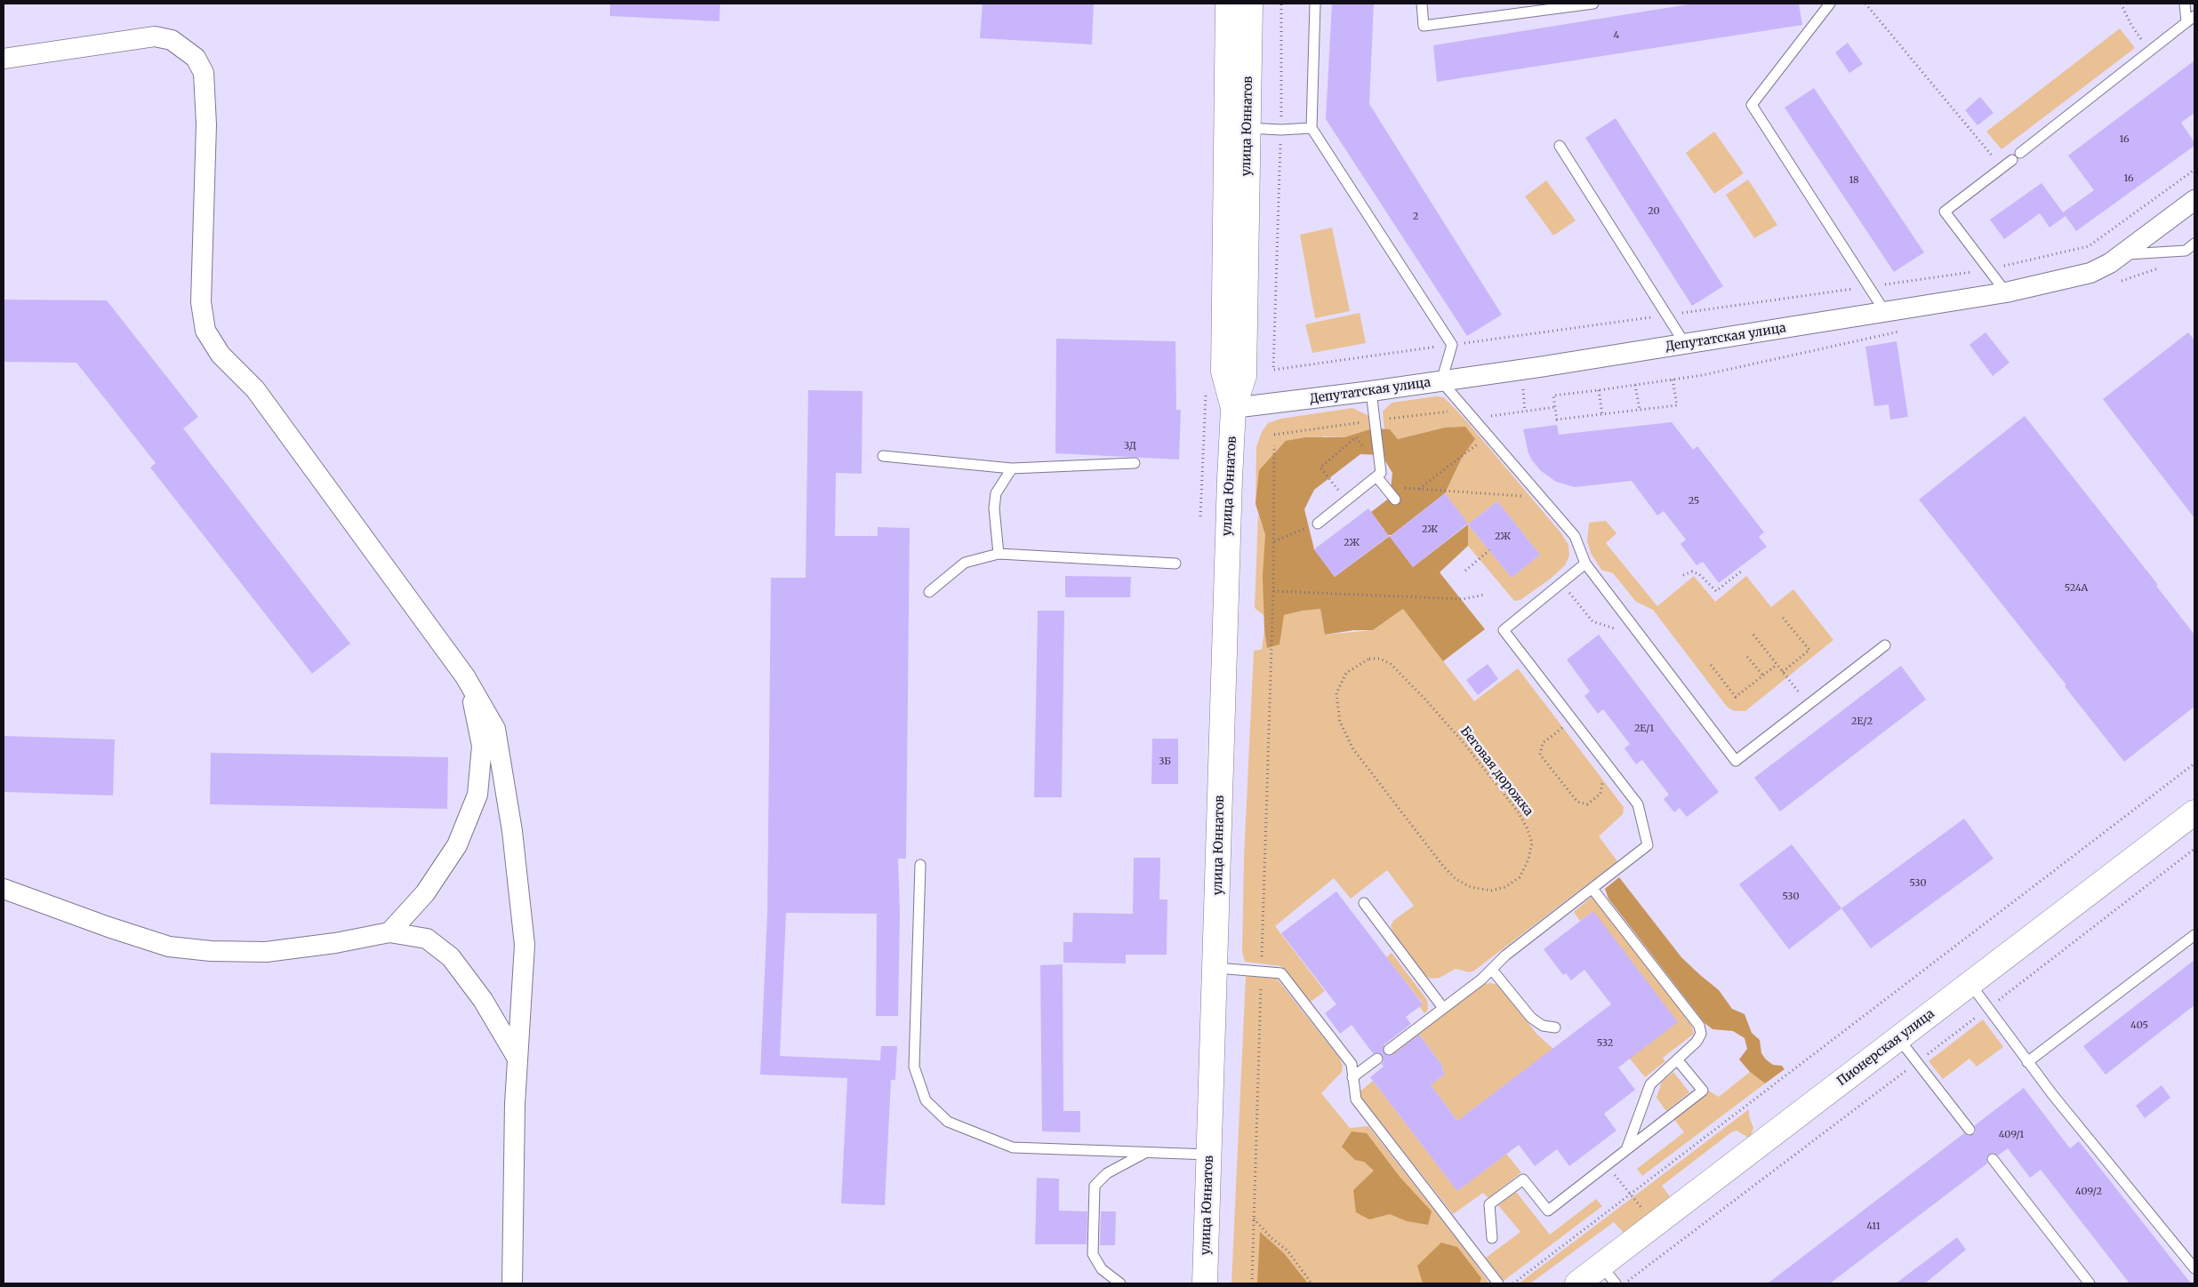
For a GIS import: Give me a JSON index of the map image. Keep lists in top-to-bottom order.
{
  "streets": {
    "main road": ["улица Юннатов", "Пионерская улица"],
    "street": ["Депутатская улица"],
    "path": ["Беговая дорожка"]
  },
  "crossings": [
    ["улица Юннатов", "Депутатская улица"]
  ],
  "house_numbers": [
    "4",
    "16",
    "16",
    "18",
    "20",
    "2",
    "3Д",
    "25",
    "2Ж",
    "2Ж",
    "2Ж",
    "524А",
    "2Е/2",
    "2Е/1",
    "3Б",
    "530",
    "530",
    "405",
    "532",
    "409/1",
    "409/2",
    "411"
  ]
}
